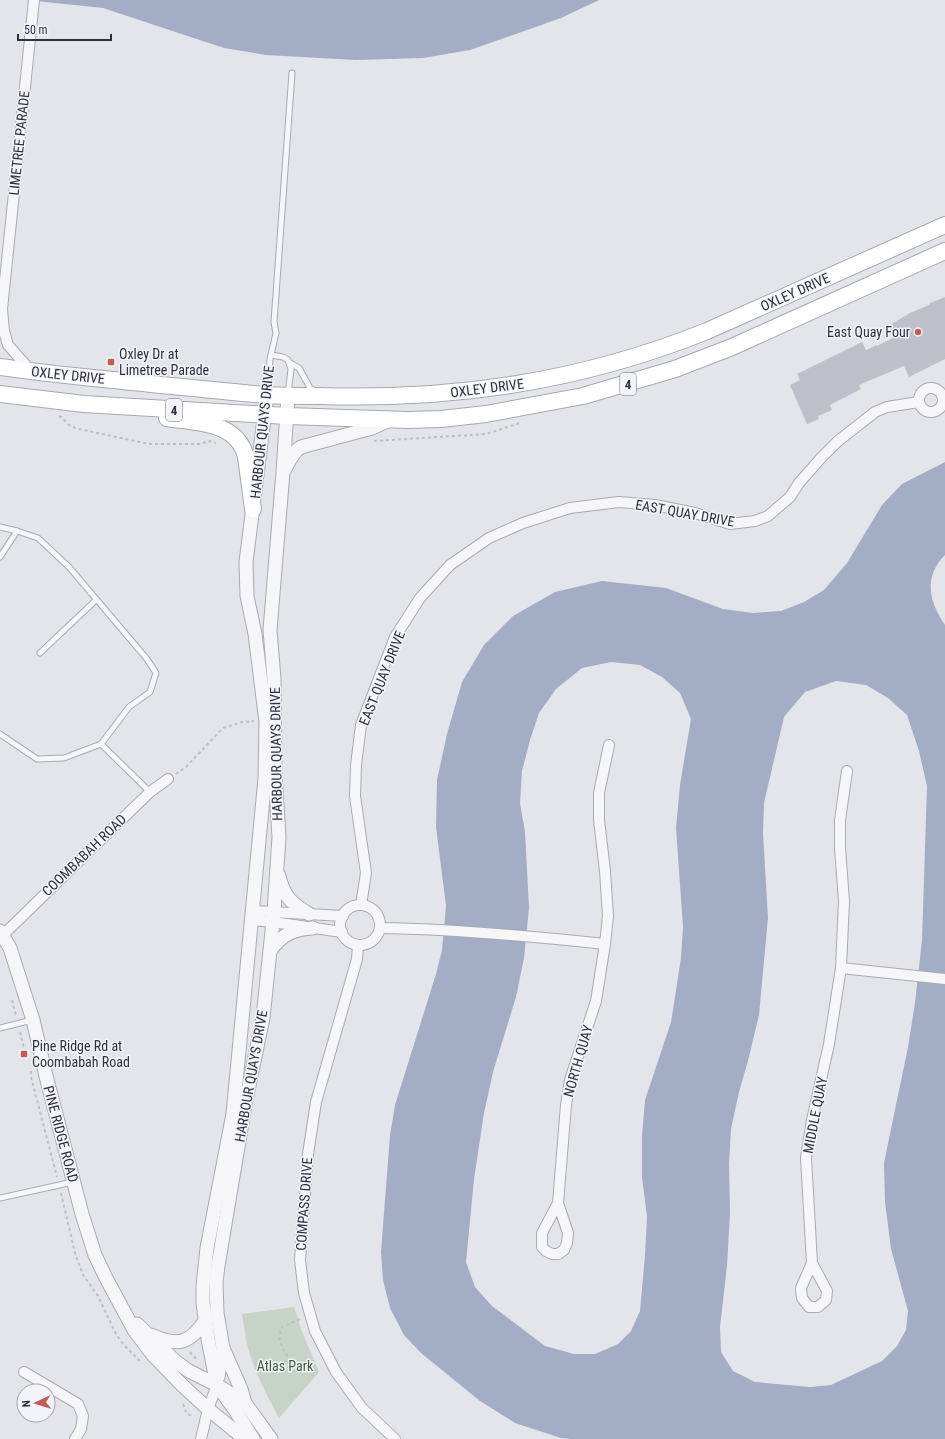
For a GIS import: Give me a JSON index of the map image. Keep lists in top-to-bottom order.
{
  "streets": {
    "main road": ["OXLEY DRIVE", "4"],
    "street": [
      "LIMETREE PARADE",
      "HARBOUR QUAYS DRIVE",
      "EAST QUAY DRIVE",
      "COOMBABAH ROAD",
      "NORTH QUAY",
      "MIDDLE QUAY",
      "PINE RIDGE ROAD",
      "COMPASS DRIVE"
    ]
  },
  "crossings": [
    ["LIMETREE PARADE", "OXLEY DRIVE"],
    ["OXLEY DRIVE", "HARBOUR QUAYS DRIVE"],
    ["HARBOUR QUAYS DRIVE", "PINE RIDGE ROAD"],
    ["EAST QUAY DRIVE", "COMPASS DRIVE"],
    ["COOMBABAH ROAD", "PINE RIDGE ROAD"]
  ],
  "parks": ["Atlas Park"],
  "places": {
    "other": ["East Quay Four"],
    "transit": ["Oxley Dr at Limetree Parade", "Pine Ridge Rd at Coombabah Road"]
  },
  "scale_bar": "50 m",
  "north": "left"
}
